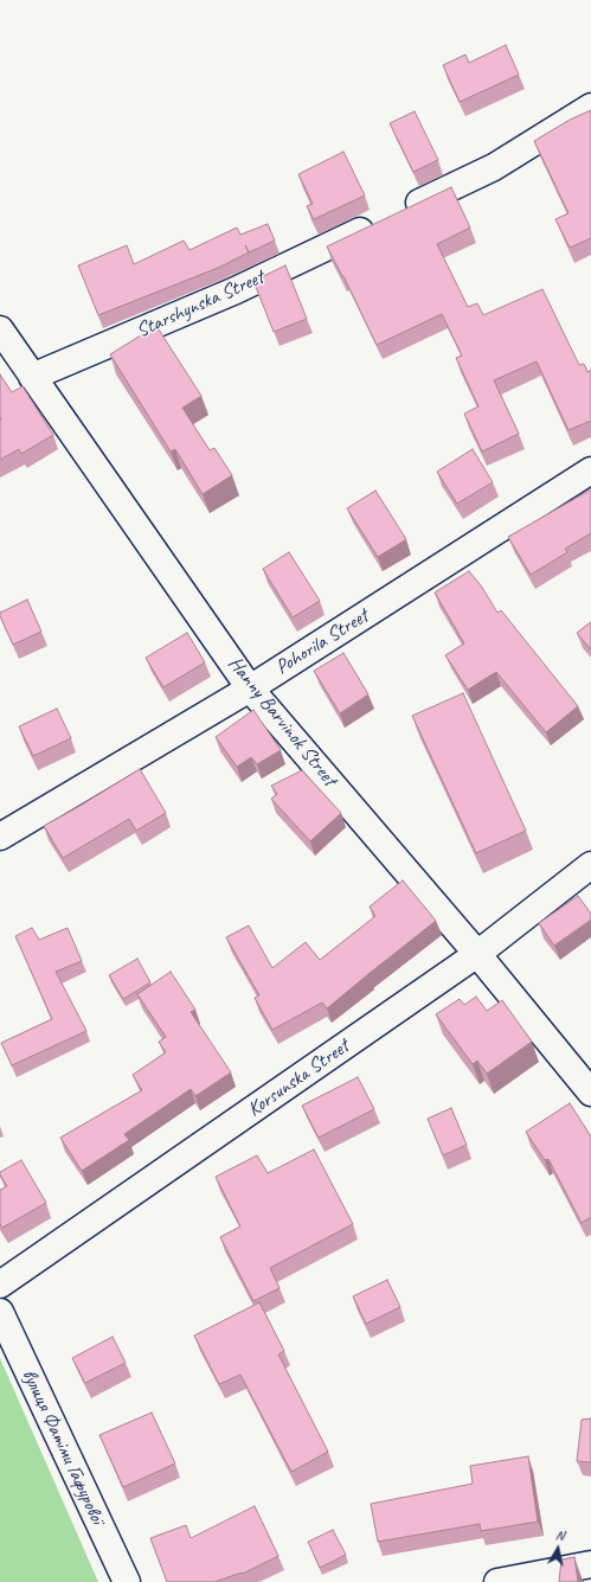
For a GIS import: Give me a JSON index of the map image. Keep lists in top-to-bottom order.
{
  "streets": {
    "street": [
      "Starshynska Street",
      "Pohorila Street",
      "Hanny Barvinok Street",
      "Korsunska Street",
      "вулиця Фатіми Гафурової"
    ]
  },
  "crossings": [
    ["Starshynska Street", "Hanny Barvinok Street"],
    ["Pohorila Street", "Hanny Barvinok Street"],
    ["Hanny Barvinok Street", "Korsunska Street"]
  ],
  "north": "top"
}
